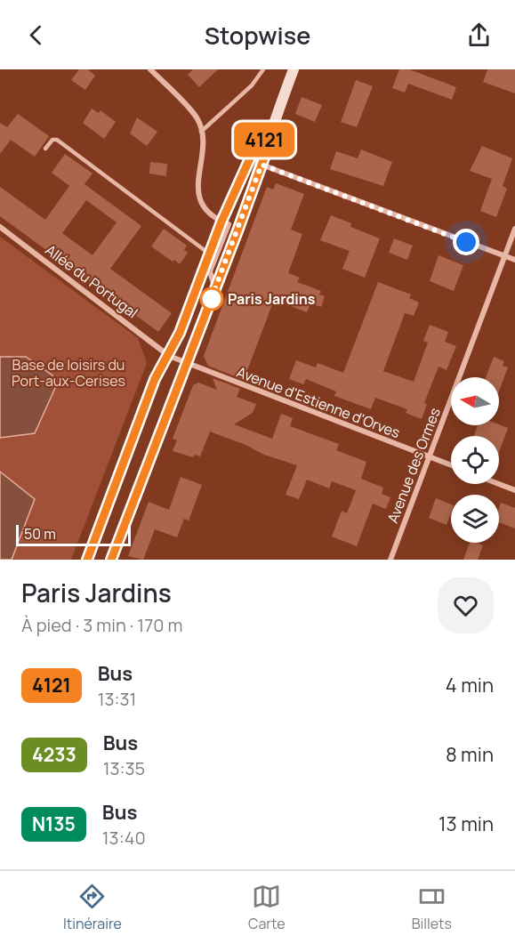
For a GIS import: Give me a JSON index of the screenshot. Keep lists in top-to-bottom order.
{
  "streets": {
    "street": ["Allée du Portugal", "Avenue d'Estienne d'Orves", "Avenue des Ormes"]
  },
  "crossings": [
    ["Allée du Portugal", "Avenue d'Estienne d'Orves"],
    ["Avenue d'Estienne d'Orves", "Avenue des Ormes"]
  ],
  "parks": ["Base de loisirs du Port-aux-Cerises"],
  "places": ["Paris Jardins"],
  "lines": ["bus line 4121"],
  "scale_bar": "50 m",
  "north": "left",
  "page": {
    "header": "Stopwise",
    "on_map": "4121",
    "scale": "50 m",
    "heading": ["Paris Jardins", "À pied · 3 min · 170 m"],
    "list": [
      {
        "mark": "4121",
        "name": "Bus",
        "note": "13:31",
        "value": "4 min"
      },
      {
        "mark": "4233",
        "name": "Bus",
        "note": "13:35",
        "value": "8 min"
      },
      {
        "mark": "N135",
        "name": "Bus",
        "note": "13:40",
        "value": "13 min"
      }
    ],
    "tabs": ["Itinéraire", "Carte", "Billets"]
  }
}
